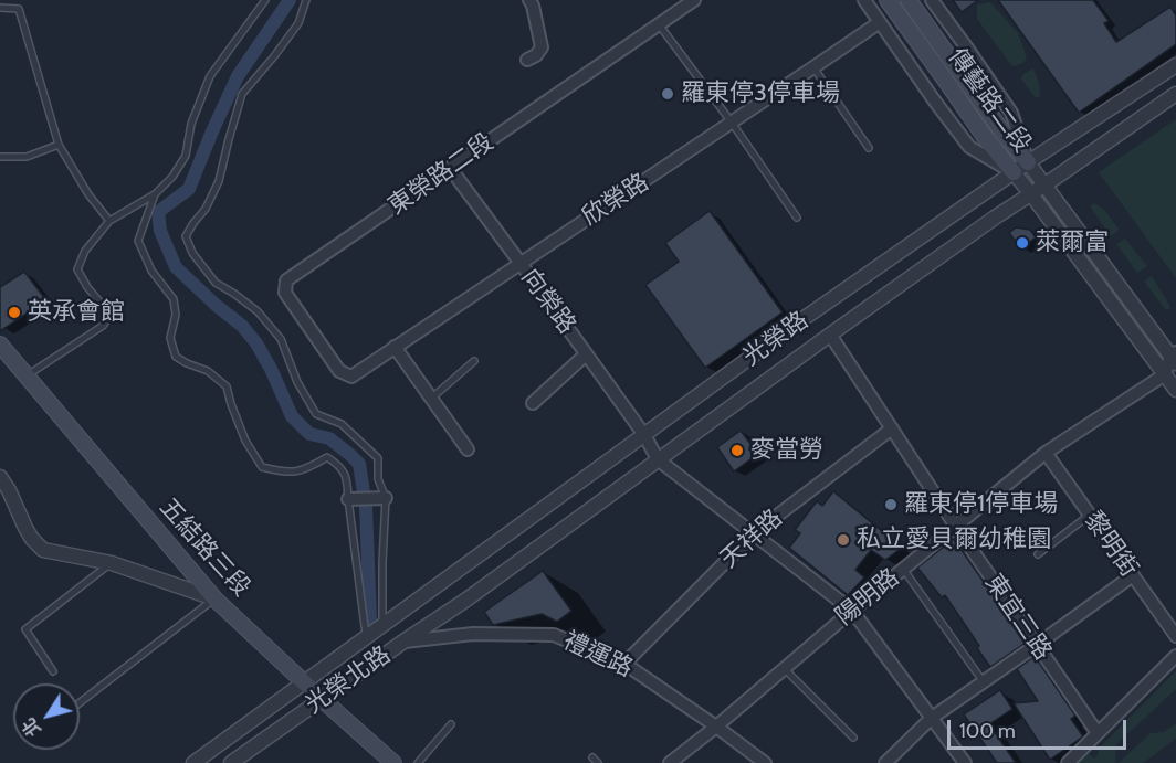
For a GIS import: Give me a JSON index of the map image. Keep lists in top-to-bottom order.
{
  "streets": {
    "main road": ["傳藝路二段", "五結路三段"],
    "street": [
      "東榮路二段",
      "欣榮路",
      "向榮路",
      "光榮路",
      "天祥路",
      "黎明街",
      "陽明路",
      "東宜三路",
      "禮運路",
      "光榮北路"
    ]
  },
  "crossings": [
    ["傳藝路二段", "欣榮路"],
    ["傳藝路二段", "光榮路"],
    ["東榮路二段", "欣榮路"],
    ["東榮路二段", "向榮路"],
    ["欣榮路", "向榮路"],
    ["向榮路", "光榮路"],
    ["光榮路", "東宜三路"],
    ["光榮路", "光榮北路"],
    ["天祥路", "東宜三路"],
    ["天祥路", "禮運路"],
    ["黎明街", "陽明路"],
    ["五結路三段", "光榮北路"],
    ["陽明路", "東宜三路"],
    ["陽明路", "禮運路"],
    ["禮運路", "光榮北路"]
  ],
  "places": [
    "羅東停3停車場",
    "萊爾富",
    "英承會館",
    "麥當勞",
    "羅東停1停車場",
    "私立愛貝爾幼稚園"
  ],
  "scale_bar": "100 m",
  "north": "bottom left"
}
